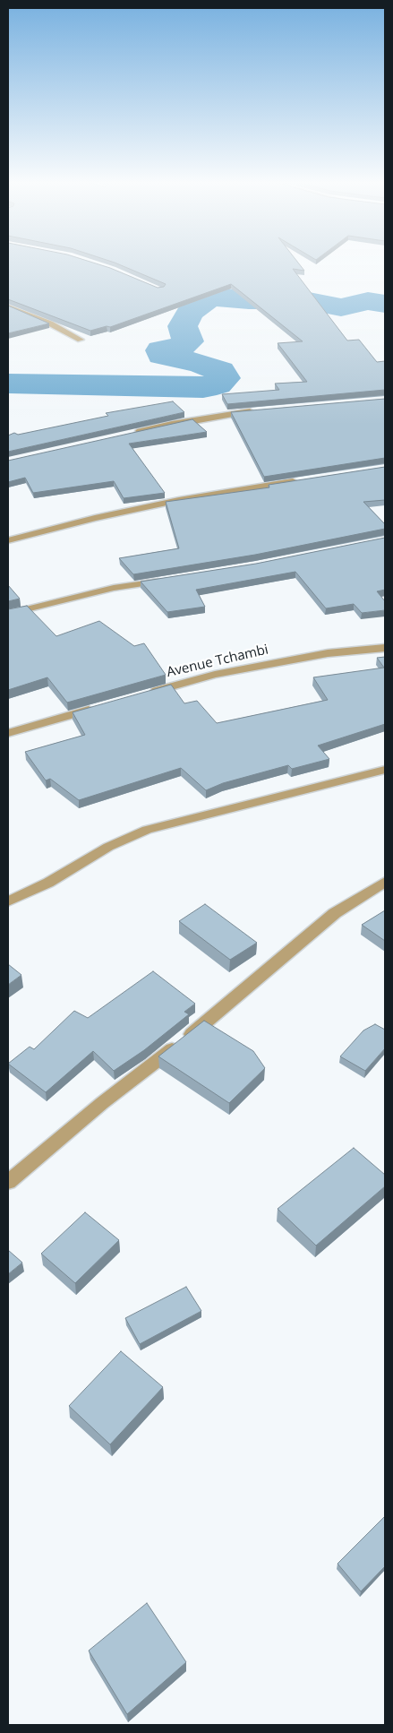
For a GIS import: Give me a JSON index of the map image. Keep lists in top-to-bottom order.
{
  "streets": {
    "street": ["Avenue Tchambi"]
  }
}
